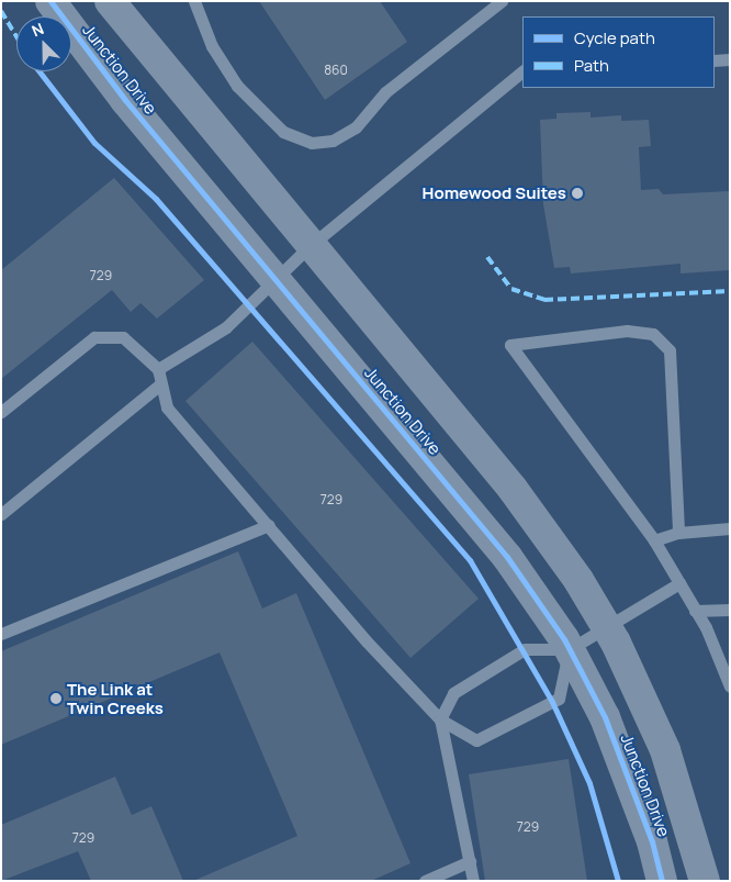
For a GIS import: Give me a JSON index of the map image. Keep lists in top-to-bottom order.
{
  "streets": {
    "street": ["Junction Drive"]
  },
  "places": ["Homewood Suites", "The Link at Twin Creeks"],
  "house_numbers": [
    "860",
    "729",
    "729",
    "729",
    "729"
  ],
  "legend": ["Cycle path", "Path"],
  "north": "top left"
}
